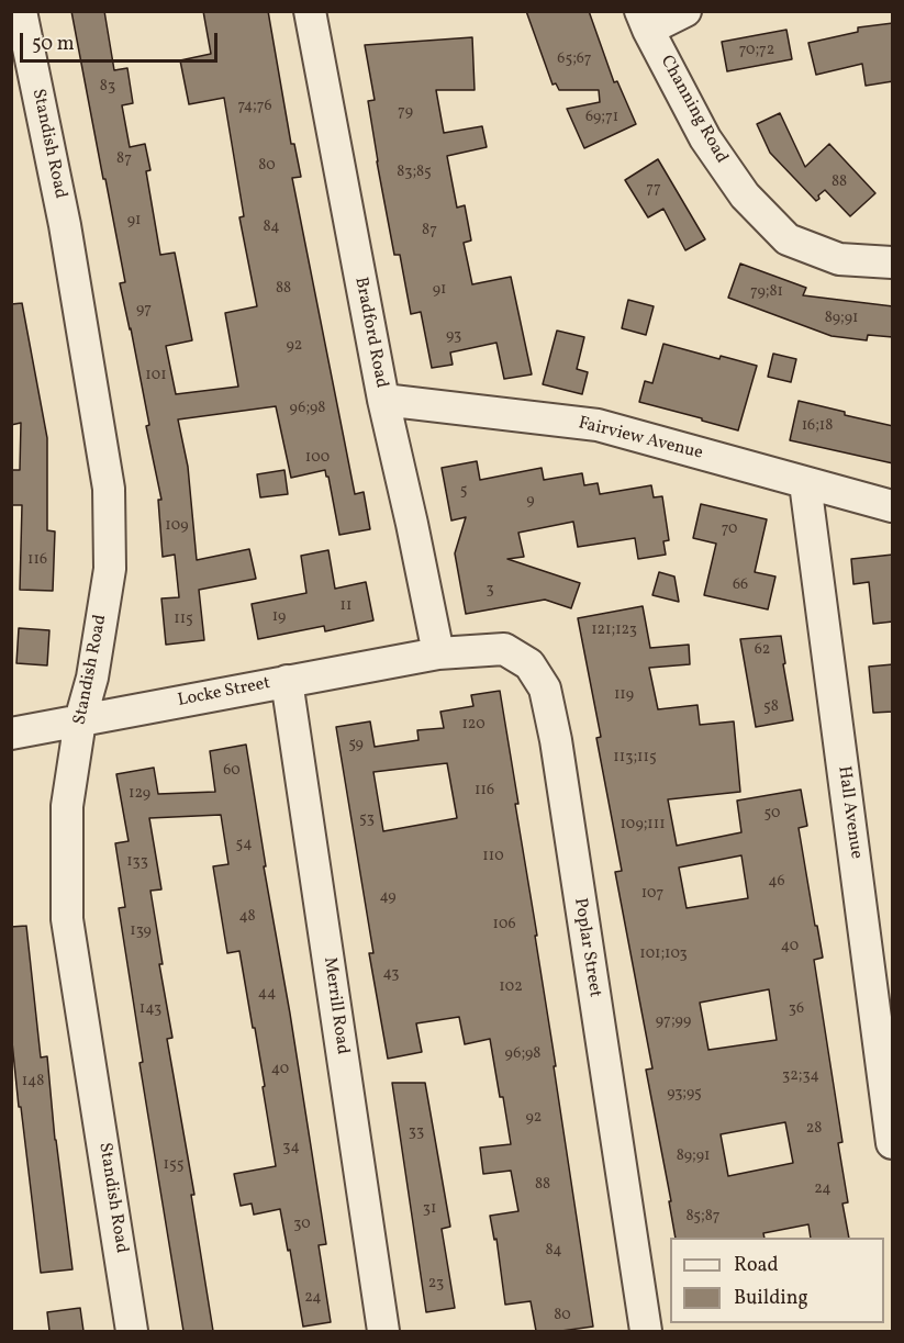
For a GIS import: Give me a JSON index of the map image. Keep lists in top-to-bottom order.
{
  "streets": {
    "street": [
      "Channing Road",
      "Standish Road",
      "Bradford Road",
      "Fairview Avenue",
      "Locke Street",
      "Hall Avenue",
      "Poplar Street",
      "Merrill Road"
    ]
  },
  "crossings": [
    ["Standish Road", "Locke Street"],
    ["Bradford Road", "Fairview Avenue"],
    ["Bradford Road", "Locke Street"],
    ["Bradford Road", "Poplar Street"],
    ["Fairview Avenue", "Hall Avenue"],
    ["Locke Street", "Poplar Street"],
    ["Locke Street", "Merrill Road"]
  ],
  "house_numbers": [
    "70;72",
    "65;67",
    "83",
    "74;76",
    "79",
    "69;71",
    "87",
    "80",
    "83;85",
    "88",
    "77",
    "91",
    "84",
    "87",
    "88",
    "91",
    "79;81",
    "97",
    "89;91",
    "93",
    "92",
    "101",
    "96;98",
    "16;18",
    "100",
    "5",
    "9",
    "109",
    "70",
    "116",
    "66",
    "3",
    "11",
    "19",
    "115",
    "121;123",
    "62",
    "119",
    "58",
    "120",
    "59",
    "113;115",
    "60",
    "116",
    "129",
    "50",
    "53",
    "109;111",
    "54",
    "110",
    "133",
    "46",
    "107",
    "49",
    "48",
    "106",
    "139",
    "40",
    "101;103",
    "43",
    "102",
    "44",
    "143",
    "36",
    "97;99",
    "96;98",
    "40",
    "32;34",
    "148",
    "93;95",
    "92",
    "28",
    "33",
    "34",
    "89;91",
    "155",
    "88",
    "24",
    "31",
    "85;87",
    "30",
    "84",
    "23",
    "24",
    "80"
  ],
  "legend": ["Road", "Building"],
  "scale_bar": "50 m"
}
